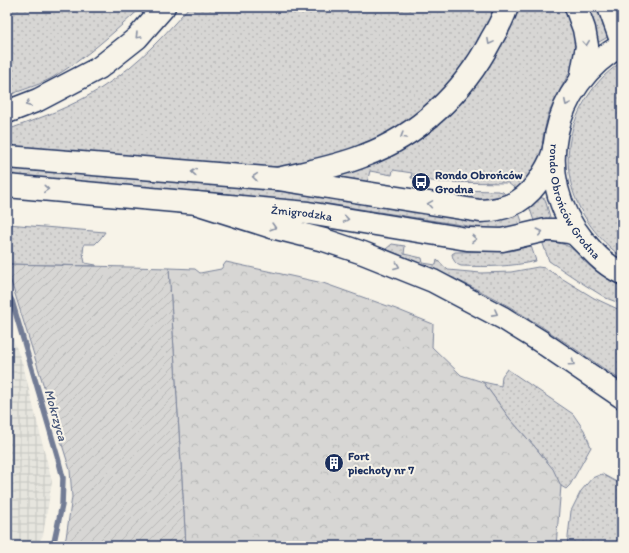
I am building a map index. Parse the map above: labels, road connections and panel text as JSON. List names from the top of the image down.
{
  "streets": {
    "main road": ["rondo Obrońców Grodna", "Żmigrodzka"]
  },
  "crossings": [
    ["rondo Obrońców Grodna", "Żmigrodzka"]
  ],
  "water": ["Mokrzyca"],
  "places": {
    "bus stop": ["Rondo Obrońców Grodna"],
    "building": ["Fort piechoty nr 7"]
  }
}
